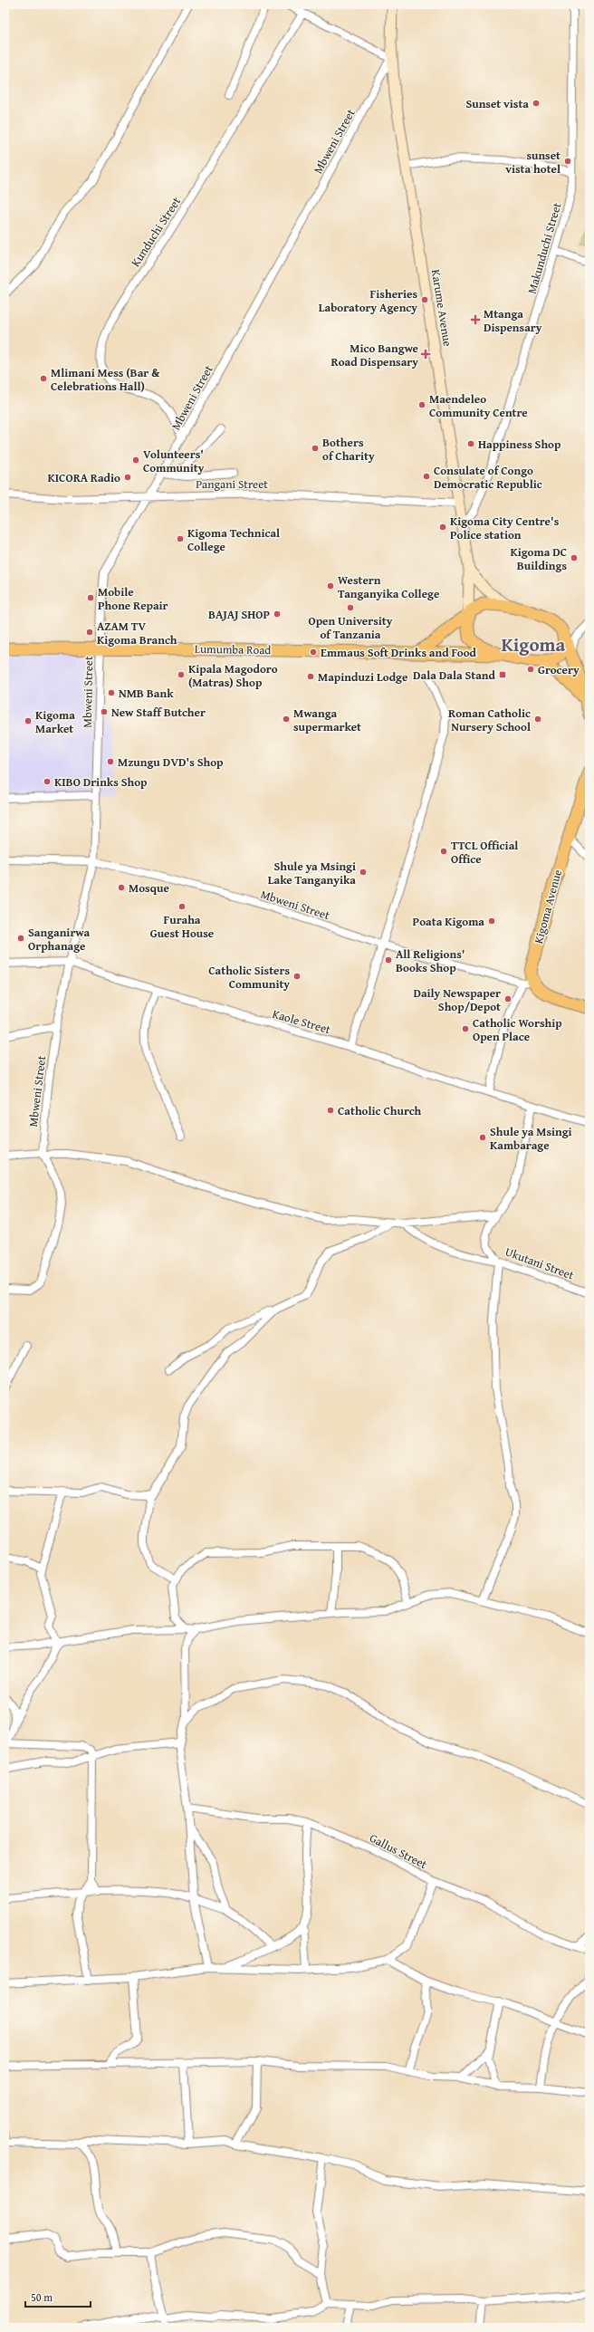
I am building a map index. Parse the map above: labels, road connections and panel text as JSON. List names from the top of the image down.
{
  "streets": {
    "main road": ["Lumumba Road", "Kigoma Avenue"],
    "street": [
      "Mbweni Street",
      "Kunduchi Street",
      "Makunduchi Street",
      "Karume Avenue",
      "Pangani Street",
      "Kaole Street",
      "Ukutani Street",
      "Gallus Street"
    ]
  },
  "crossings": [
    ["Mbweni Street", "Kunduchi Street"],
    ["Mbweni Street", "Karume Avenue"],
    ["Mbweni Street", "Pangani Street"],
    ["Mbweni Street", "Lumumba Road"],
    ["Mbweni Street", "Kigoma Avenue"],
    ["Mbweni Street", "Kaole Street"],
    ["Makunduchi Street", "Karume Avenue"],
    ["Karume Avenue", "Pangani Street"],
    ["Karume Avenue", "Lumumba Road"],
    ["Kaole Street", "Ukutani Street"]
  ],
  "districts": ["Kigoma"],
  "places": {
    "other": [
      "Sunset vista",
      "sunset vista hotel",
      "Fisheries Laboratory Agency",
      "Mlimani Mess (Bar & Celebrations Hall)",
      "Maendeleo Community Centre",
      "Happiness Shop",
      "Bothers of Charity",
      "Volunteers' Community",
      "Consulate of Congo Democratic Republic",
      "KICORA Radio",
      "Kigoma City Centre's Police station",
      "Kigoma Technical College",
      "Kigoma DC Buildings",
      "Western Tanganyika College",
      "Mobile Phone Repair",
      "Open University of Tanzania",
      "BAJAJ SHOP",
      "AZAM TV Kigoma Branch",
      "Emmaus Soft Drinks and Food",
      "Grocery",
      "Kipala Magodoro (Matras) Shop",
      "Mapinduzi Lodge",
      "NMB Bank",
      "New Staff Butcher",
      "Mwanga supermarket",
      "Roman Catholic Nursery School",
      "Kigoma Market",
      "Mzungu DVD's Shop",
      "KIBO Drinks Shop",
      "TTCL Official Office",
      "Shule ya Msingi Lake Tanganyika",
      "Mosque",
      "Furaha Guest House",
      "Poata Kigoma",
      "Sanganirwa Orphanage",
      "All Religions' Books Shop",
      "Catholic Sisters Community",
      "Daily Newspaper Shop/Depot",
      "Catholic Worship Open Place",
      "Catholic Church",
      "Shule ya Msingi Kambarage"
    ],
    "health": ["Mtanga Dispensary", "Mico Bangwe Road Dispensary"],
    "transit": ["Dala Dala Stand"]
  },
  "scale_bar": "50 m"
}
